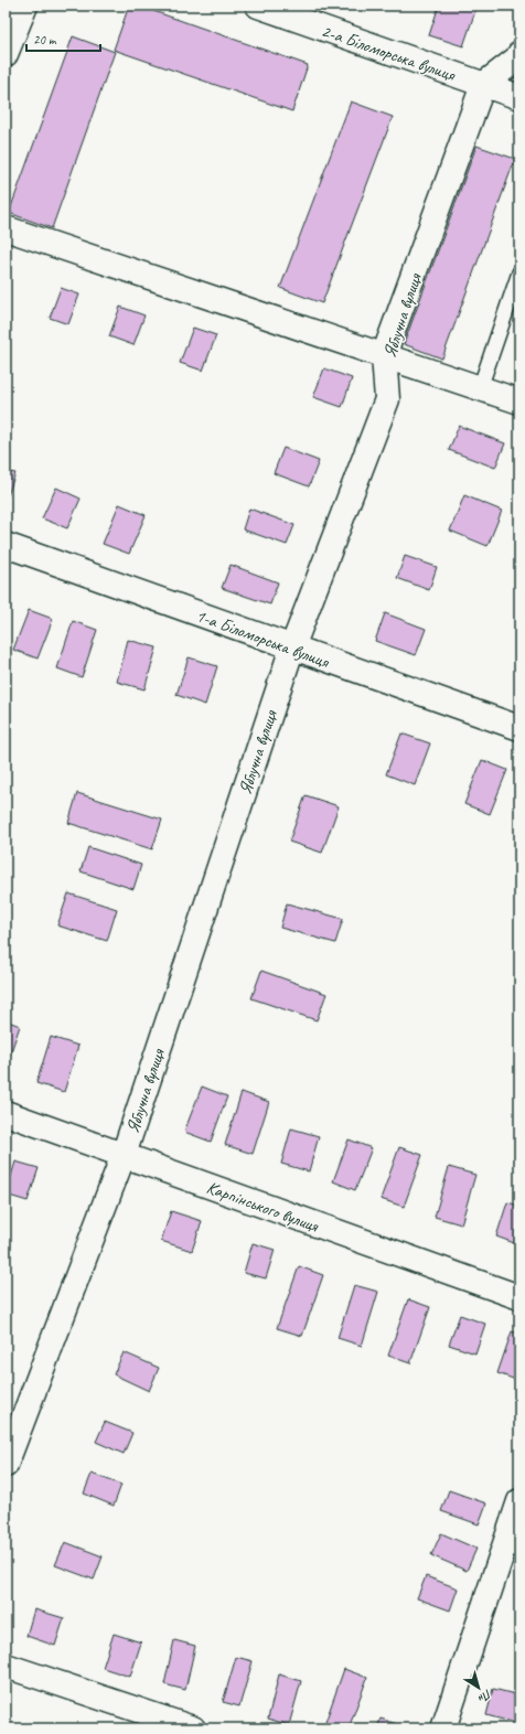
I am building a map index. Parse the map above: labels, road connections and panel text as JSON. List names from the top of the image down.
{
  "streets": {
    "street": [
      "2-а Біломорська вулиця",
      "Яблучна вулиця",
      "1-а Біломорська вулиця",
      "Карпінського вулиця"
    ]
  },
  "crossings": [
    ["2-а Біломорська вулиця", "Яблучна вулиця"],
    ["Яблучна вулиця", "1-а Біломорська вулиця"],
    ["Яблучна вулиця", "Карпінського вулиця"]
  ],
  "scale_bar": "20 m",
  "north": "bottom right"
}
